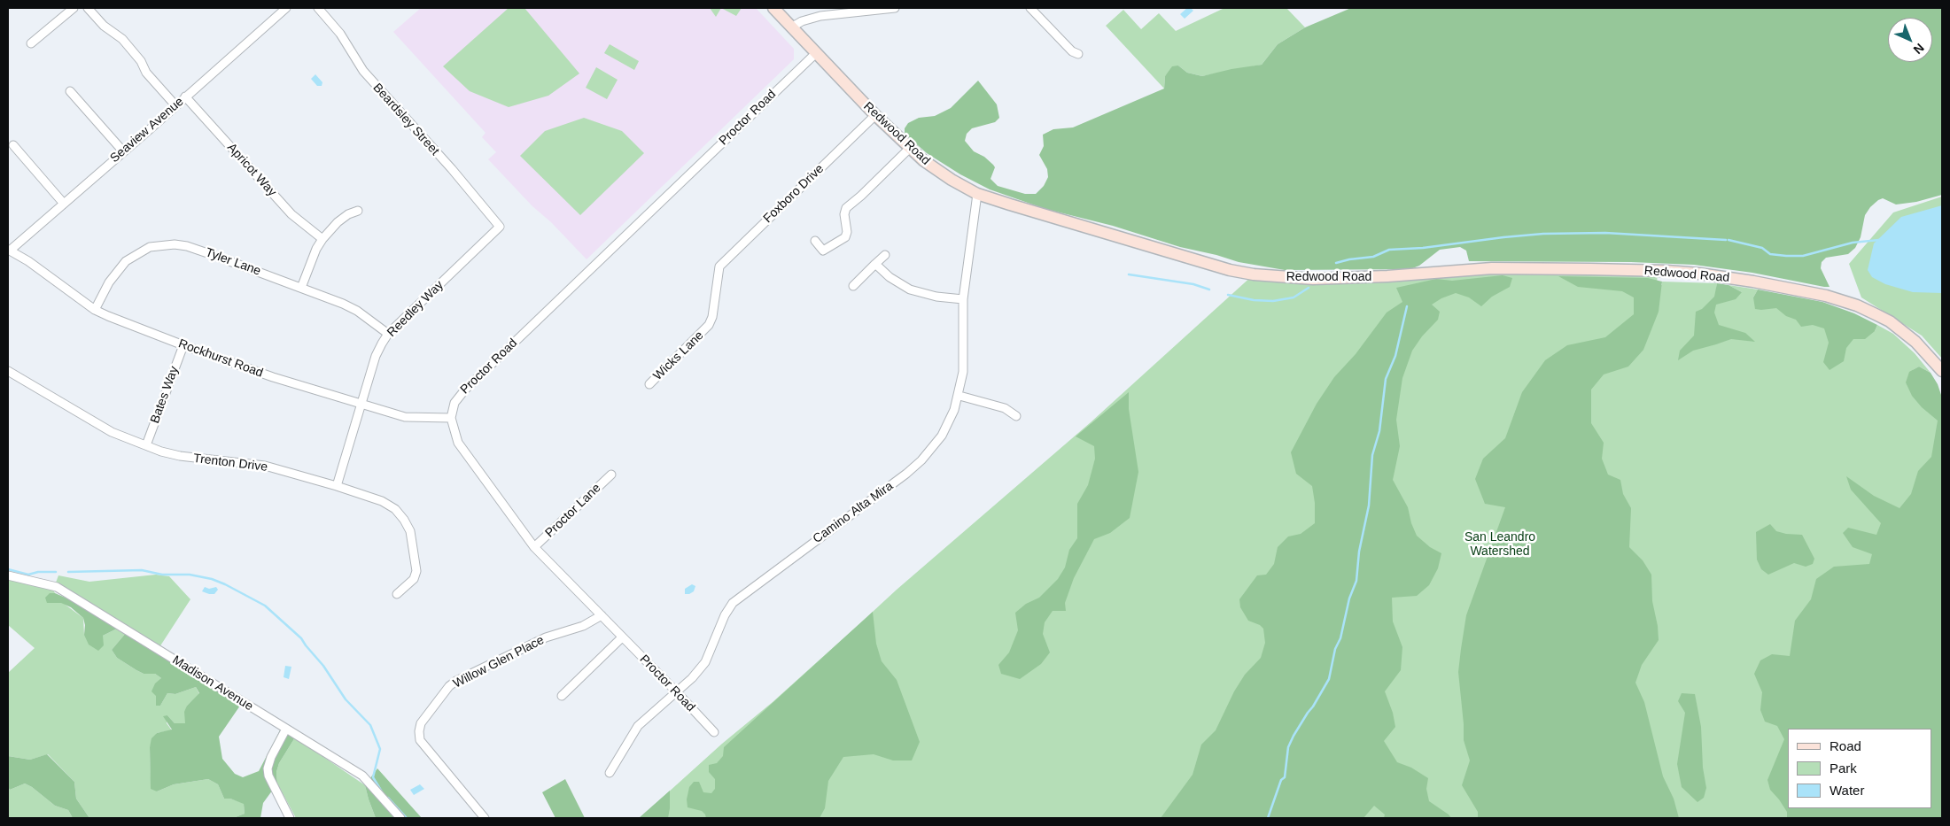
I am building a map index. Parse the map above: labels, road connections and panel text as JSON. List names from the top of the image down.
{
  "streets": {
    "main road": ["Redwood Road"],
    "street": [
      "Proctor Road",
      "Beardsley Street",
      "Seaview Avenue",
      "Apricot Way",
      "Foxboro Drive",
      "Tyler Lane",
      "Reedley Way",
      "Wicks Lane",
      "Rockhurst Road",
      "Bates Way",
      "Trenton Drive",
      "Proctor Lane",
      "Camino Alta Mira",
      "Willow Glen Place",
      "Madison Avenue"
    ]
  },
  "crossings": [
    ["Proctor Road", "Redwood Road"],
    ["Proctor Road", "Rockhurst Road"],
    ["Proctor Road", "Proctor Lane"],
    ["Proctor Road", "Camino Alta Mira"],
    ["Proctor Road", "Willow Glen Place"],
    ["Beardsley Street", "Reedley Way"],
    ["Seaview Avenue", "Apricot Way"],
    ["Seaview Avenue", "Rockhurst Road"],
    ["Redwood Road", "Foxboro Drive"],
    ["Redwood Road", "Camino Alta Mira"],
    ["Foxboro Drive", "Wicks Lane"],
    ["Tyler Lane", "Reedley Way"],
    ["Tyler Lane", "Rockhurst Road"],
    ["Reedley Way", "Rockhurst Road"],
    ["Reedley Way", "Trenton Drive"],
    ["Rockhurst Road", "Bates Way"],
    ["Bates Way", "Trenton Drive"]
  ],
  "parks": ["San Leandro Watershed"],
  "legend": ["Road", "Park", "Water"],
  "north": "bottom right"
}
